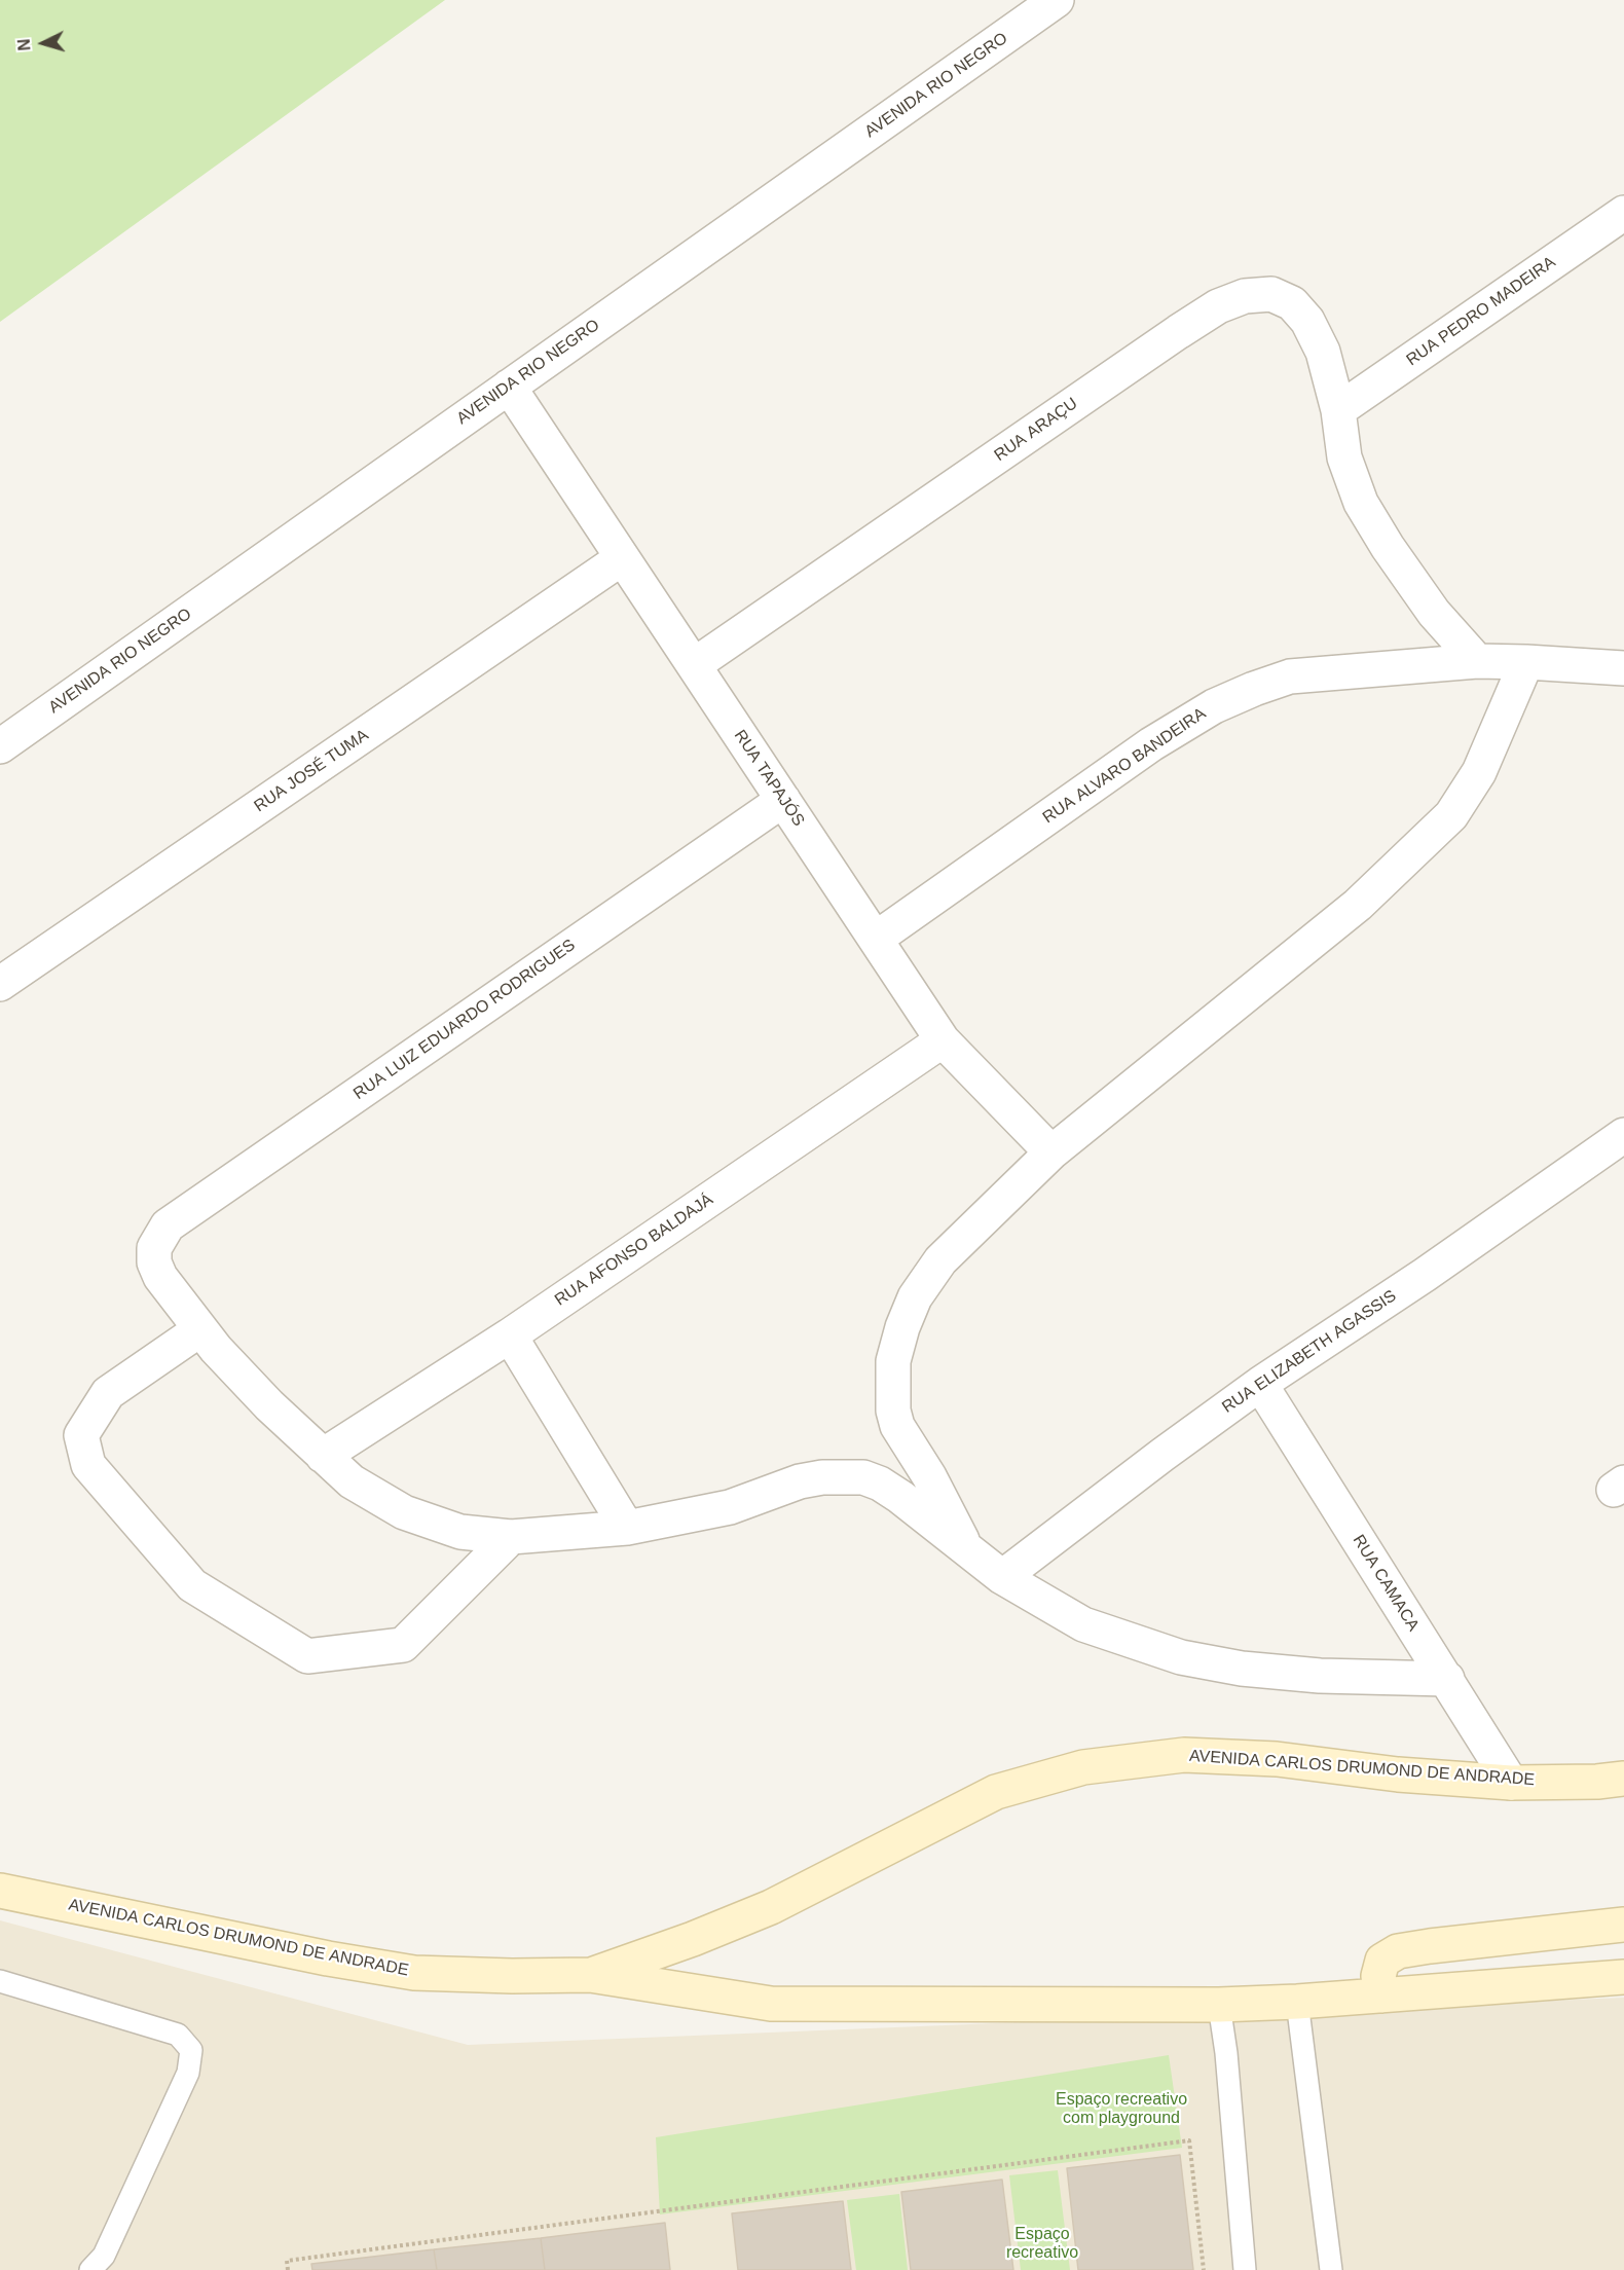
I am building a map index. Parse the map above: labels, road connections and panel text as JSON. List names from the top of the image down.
{
  "streets": {
    "street": [
      "AVENIDA RIO NEGRO",
      "RUA PEDRO MADEIRA",
      "RUA ARAÇU",
      "RUA ALVARO BANDEIRA",
      "RUA JOSÉ TUMA",
      "RUA TAPAJÓS",
      "RUA LUIZ EDUARDO RODRIGUES",
      "RUA AFONSO BALDAJÁ",
      "RUA ELIZABETH AGASSIS",
      "RUA CAMACA",
      "AVENIDA CARLOS DRUMOND DE ANDRADE"
    ]
  },
  "crossings": [
    ["AVENIDA RIO NEGRO", "RUA TAPAJÓS"],
    ["RUA PEDRO MADEIRA", "RUA ARAÇU"],
    ["RUA ARAÇU", "RUA ALVARO BANDEIRA"],
    ["RUA ARAÇU", "RUA TAPAJÓS"],
    ["RUA ALVARO BANDEIRA", "RUA TAPAJÓS"],
    ["RUA JOSÉ TUMA", "RUA TAPAJÓS"],
    ["RUA TAPAJÓS", "RUA LUIZ EDUARDO RODRIGUES"],
    ["RUA TAPAJÓS", "RUA AFONSO BALDAJÁ"],
    ["RUA ELIZABETH AGASSIS", "RUA CAMACA"],
    ["RUA CAMACA", "AVENIDA CARLOS DRUMOND DE ANDRADE"]
  ],
  "parks": ["Espaço recreativo com playground", "Espaço recreativo"],
  "north": "left"
}
